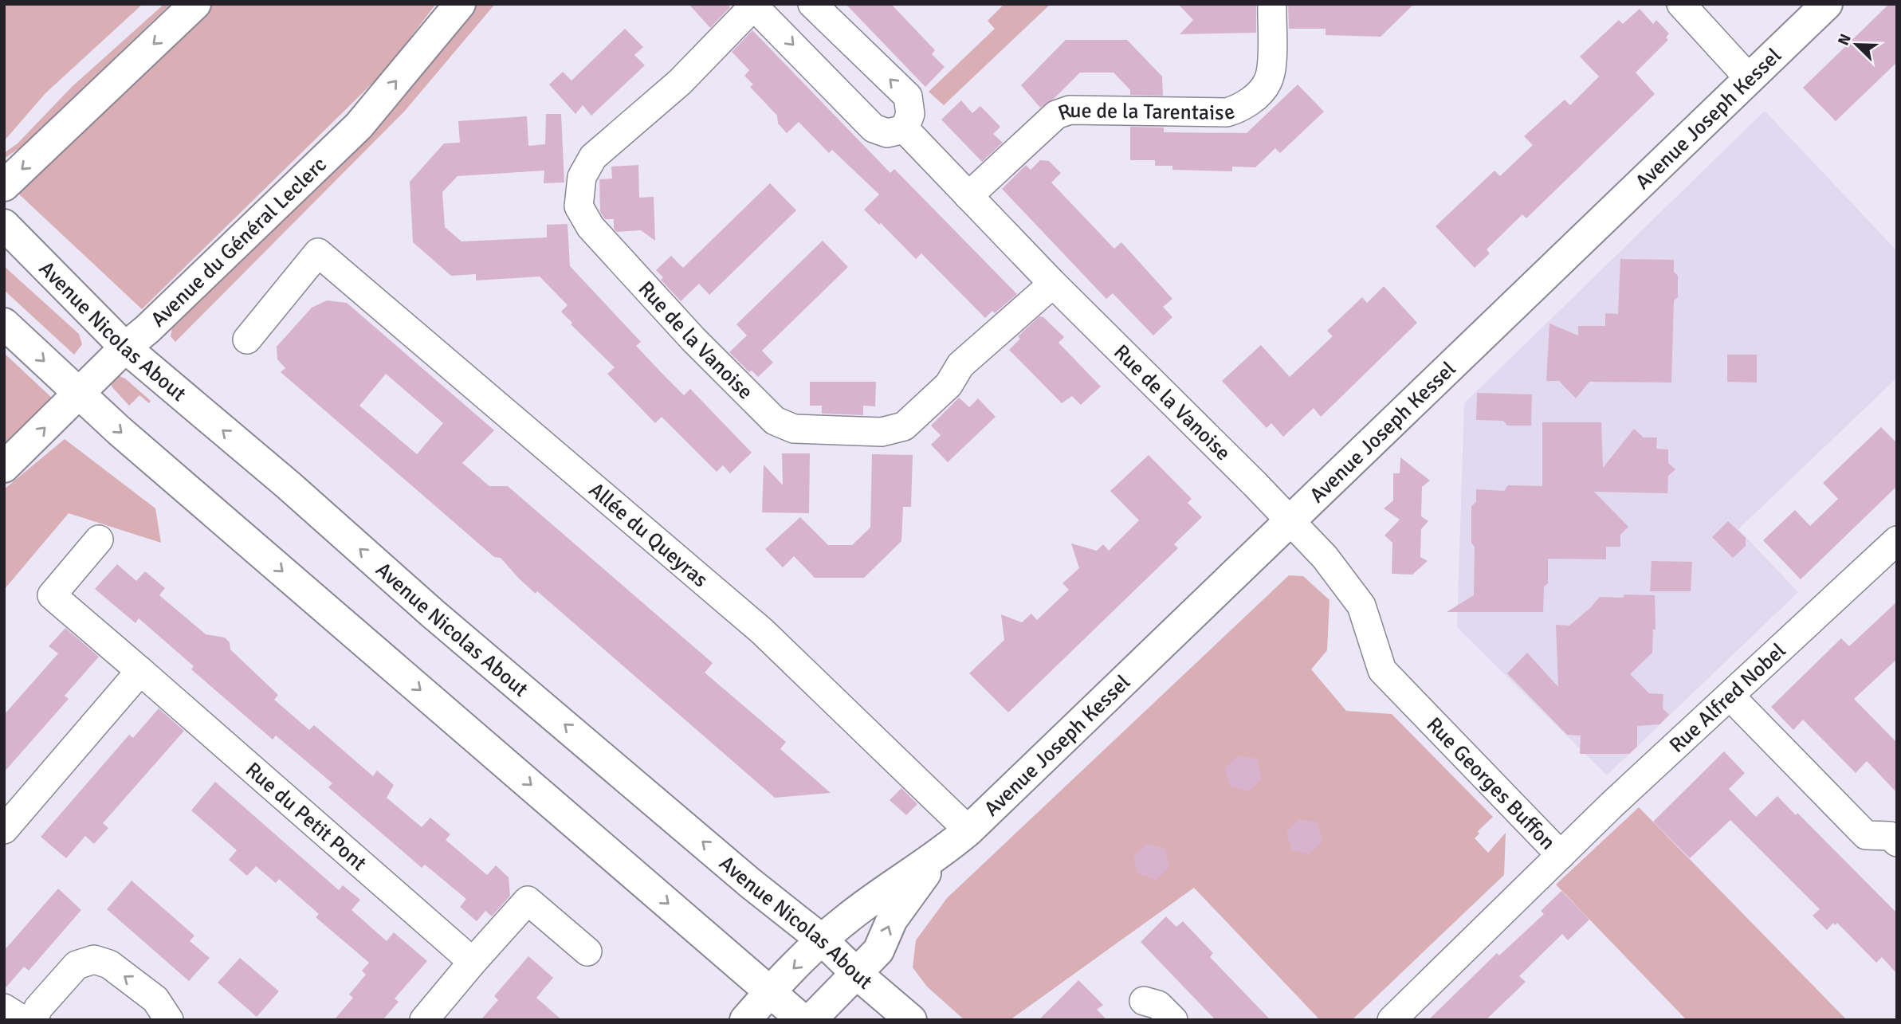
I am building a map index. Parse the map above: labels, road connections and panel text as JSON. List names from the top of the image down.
{
  "streets": {
    "main road": ["Avenue Joseph Kessel", "Avenue du Général Leclerc", "Avenue Nicolas About"],
    "street": [
      "Rue de la Tarentaise",
      "Rue de la Vanoise",
      "Allée du Queyras",
      "Rue Alfred Nobel",
      "Rue Georges Buffon",
      "Rue du Petit Pont"
    ]
  },
  "crossings": [
    ["Rue de la Tarentaise", "Rue de la Vanoise"],
    ["Avenue Joseph Kessel", "Avenue Nicolas About"],
    ["Avenue Joseph Kessel", "Rue de la Vanoise"],
    ["Avenue Joseph Kessel", "Allée du Queyras"],
    ["Avenue Joseph Kessel", "Rue Georges Buffon"],
    ["Avenue du Général Leclerc", "Avenue Nicolas About"],
    ["Rue de la Vanoise", "Rue Georges Buffon"],
    ["Rue Alfred Nobel", "Rue Georges Buffon"]
  ],
  "north": "top left"
}
